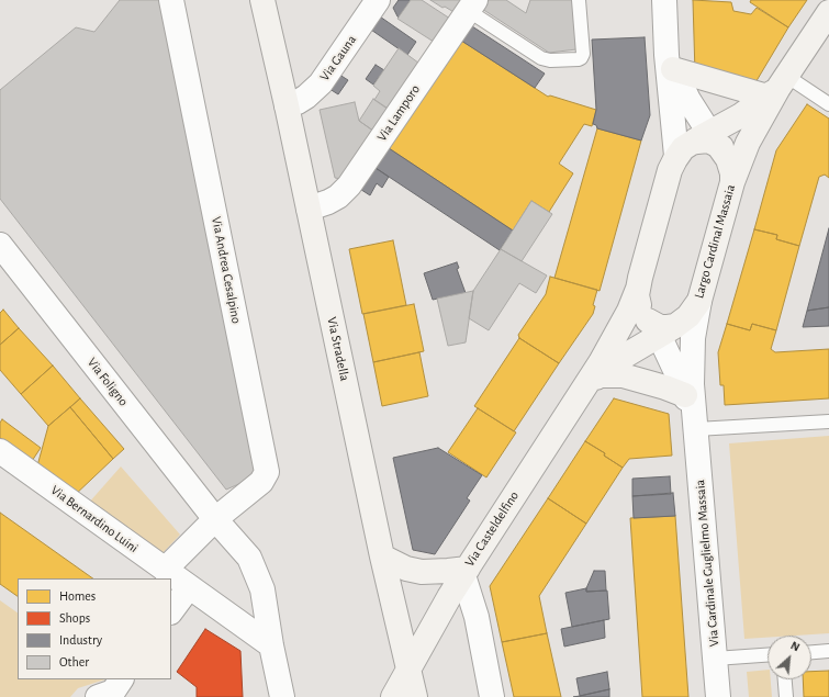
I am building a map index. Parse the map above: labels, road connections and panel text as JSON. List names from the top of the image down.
{
  "streets": {
    "street": [
      "Via Gauna",
      "Via Lamporo",
      "Largo Cardinal Massaia",
      "Via Andrea Cesalpino",
      "Via Stradella",
      "Via Foligno",
      "Via Bernardino Luini",
      "Via Casteldelfino",
      "Via Cardinale Guglielmo Massaia"
    ]
  },
  "crossings": [
    ["Via Gauna", "Via Stradella"],
    ["Via Lamporo", "Via Stradella"],
    ["Largo Cardinal Massaia", "Via Casteldelfino"],
    ["Largo Cardinal Massaia", "Via Cardinale Guglielmo Massaia"],
    ["Via Andrea Cesalpino", "Via Foligno"],
    ["Via Andrea Cesalpino", "Via Bernardino Luini"],
    ["Via Stradella", "Via Casteldelfino"],
    ["Via Foligno", "Via Bernardino Luini"],
    ["Via Casteldelfino", "Via Cardinale Guglielmo Massaia"]
  ],
  "legend": [
    "Homes",
    "Shops",
    "Industry",
    "Other"
  ],
  "north": "top right"
}
